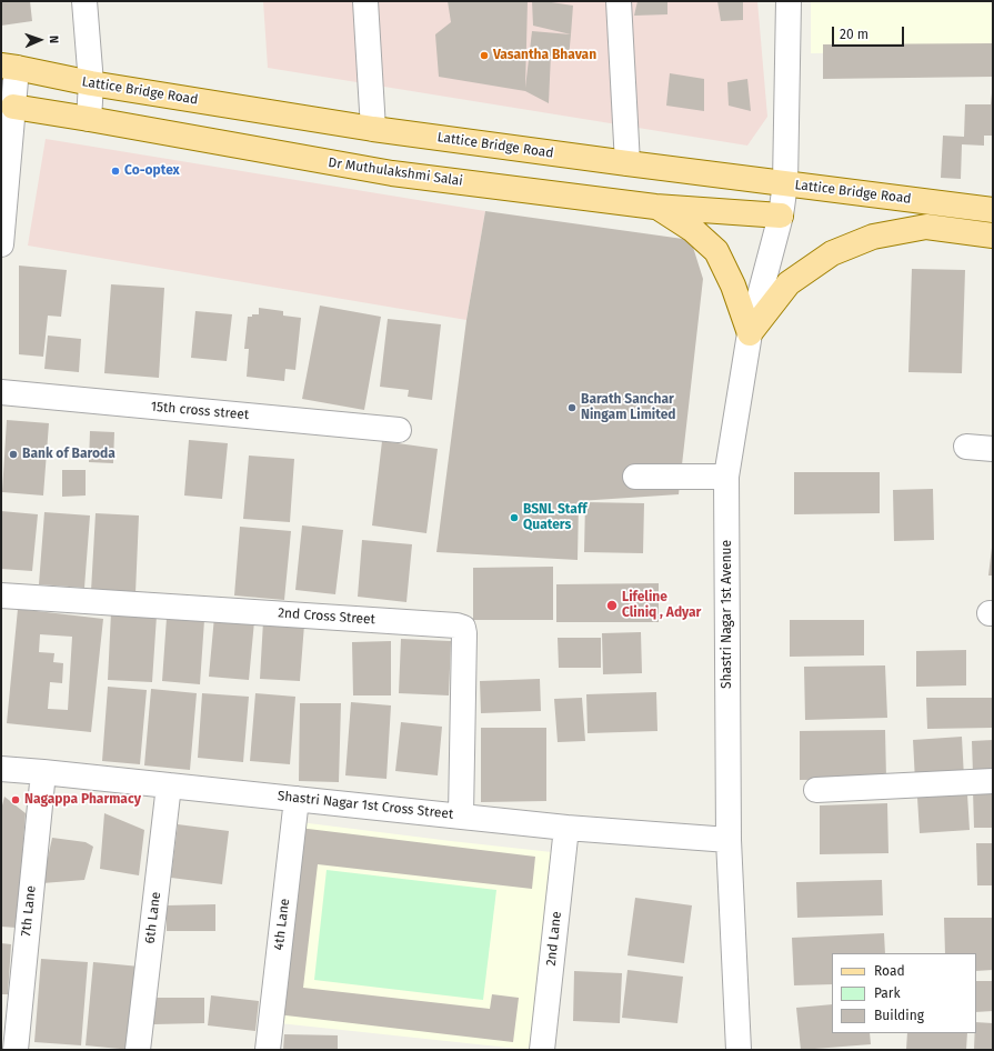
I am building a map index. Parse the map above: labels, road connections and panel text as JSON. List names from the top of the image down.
{
  "streets": {
    "main road": ["Lattice Bridge Road", "Dr Muthulakshmi Salai"],
    "street": [
      "15th cross street",
      "Shastri Nagar 1st Avenue",
      "2nd Cross Street",
      "Shastri Nagar 1st Cross Street",
      "7th Lane",
      "6th Lane",
      "4th Lane",
      "2nd Lane"
    ]
  },
  "crossings": [
    ["Lattice Bridge Road", "Shastri Nagar 1st Avenue"],
    ["Dr Muthulakshmi Salai", "Shastri Nagar 1st Avenue"],
    ["Shastri Nagar 1st Avenue", "Shastri Nagar 1st Cross Street"],
    ["2nd Cross Street", "Shastri Nagar 1st Cross Street"],
    ["Shastri Nagar 1st Cross Street", "7th Lane"],
    ["Shastri Nagar 1st Cross Street", "6th Lane"],
    ["Shastri Nagar 1st Cross Street", "4th Lane"],
    ["Shastri Nagar 1st Cross Street", "2nd Lane"]
  ],
  "places": [
    "Vasantha Bhavan",
    "Co-optex",
    "Barath Sanchar Ningam Limited",
    "Bank of Baroda",
    "BSNL Staff Quaters",
    "Lifeline Cliniq , Adyar",
    "Nagappa Pharmacy"
  ],
  "legend": ["Road", "Park", "Building"],
  "scale_bar": "20 m",
  "north": "right"
}
